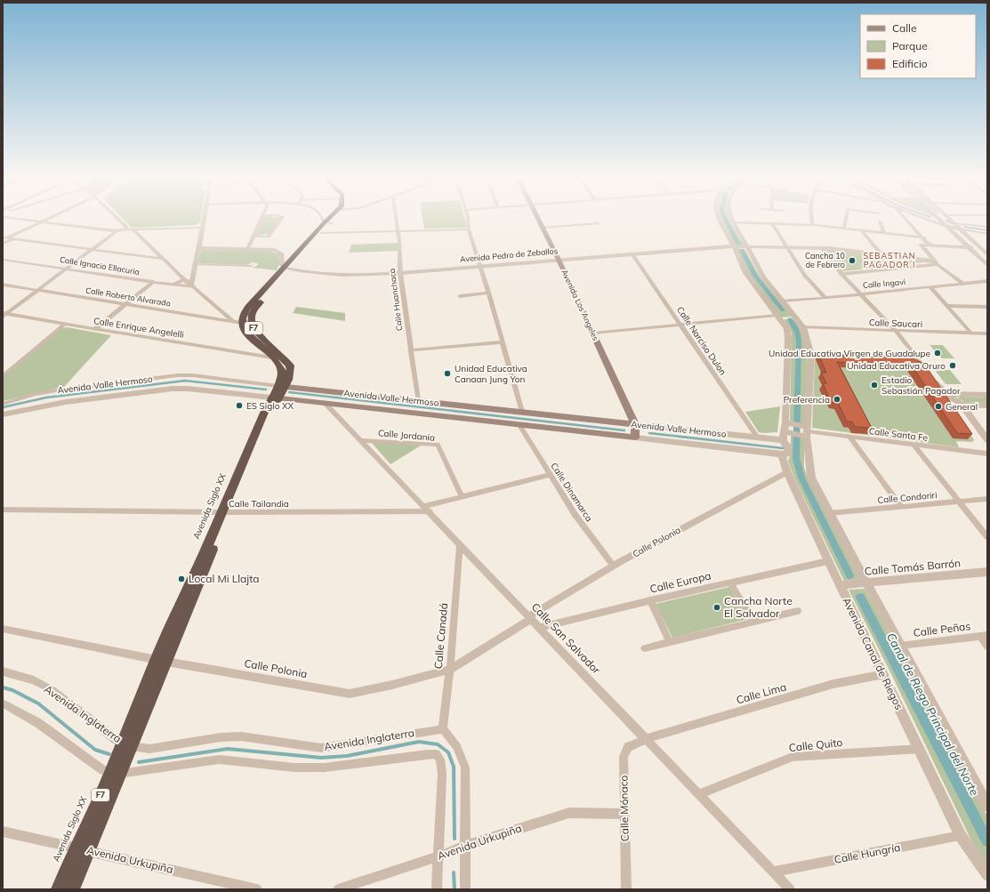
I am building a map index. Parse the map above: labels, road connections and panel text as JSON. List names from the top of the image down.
{
  "streets": {
    "highway": ["F7", "Avenida Siglo XX"],
    "main road": ["Avenida Los Angeles", "Avenida Valle Hermoso"],
    "street": [
      "Avenida Pedro de Zeballos",
      "Calle Ignacio Ellacuria",
      "Calle Ingavi",
      "Calle Roberto Alvarado",
      "Calle Huanchaca",
      "Calle Saucari",
      "Calle Enrique Angelelli",
      "Calle Narciso Dulon",
      "Calle Santa Fe",
      "Calle Jordania",
      "Calle Dinamarca",
      "Calle Condoriri",
      "Calle Tailandia",
      "Calle Polonia",
      "Calle Tomás Barrón",
      "Calle Europa",
      "Calle Peñas",
      "Calle Canadá",
      "Calle San Salvador",
      "Avenida Canal de Riegos",
      "Calle Lima",
      "Avenida Inglaterra",
      "Calle Quito",
      "Calle Mónaco",
      "Avenida Urkupiña",
      "Calle Hungría"
    ]
  },
  "crossings": [
    ["Avenida Pedro de Zeballos", "Calle Huanchaca"],
    ["Avenida Pedro de Zeballos", "Avenida Los Angeles"],
    ["Avenida Pedro de Zeballos", "F7"],
    ["Avenida Pedro de Zeballos", "Calle Narciso Dulon"],
    ["Calle Roberto Alvarado", "F7"],
    ["Calle Roberto Alvarado", "Avenida Siglo XX"],
    ["Calle Huanchaca", "Avenida Valle Hermoso"],
    ["Avenida Los Angeles", "Avenida Valle Hermoso"],
    ["Calle Enrique Angelelli", "Avenida Siglo XX"],
    ["F7", "Avenida Siglo XX"],
    ["Calle Narciso Dulon", "Avenida Valle Hermoso"],
    ["Avenida Valle Hermoso", "Calle Dinamarca"],
    ["Avenida Valle Hermoso", "Avenida Siglo XX"],
    ["Avenida Valle Hermoso", "Calle San Salvador"],
    ["Avenida Valle Hermoso", "Avenida Canal de Riegos"],
    ["Calle Jordania", "Calle San Salvador"],
    ["Calle Dinamarca", "Calle Polonia"],
    ["Calle Tailandia", "Avenida Siglo XX"],
    ["Calle Tailandia", "Calle San Salvador"],
    ["Avenida Siglo XX", "Calle Polonia"],
    ["Avenida Siglo XX", "Avenida Inglaterra"],
    ["Avenida Siglo XX", "Avenida Urkupiña"],
    ["Calle Polonia", "Calle Canadá"],
    ["Calle Polonia", "Calle San Salvador"],
    ["Calle Polonia", "Avenida Canal de Riegos"],
    ["Calle Tomás Barrón", "Avenida Canal de Riegos"],
    ["Calle Europa", "Calle San Salvador"],
    ["Calle Europa", "Avenida Canal de Riegos"],
    ["Calle Canadá", "Calle San Salvador"],
    ["Calle Canadá", "Avenida Inglaterra"],
    ["Calle San Salvador", "Calle Lima"],
    ["Calle San Salvador", "Calle Quito"],
    ["Calle San Salvador", "Calle Mónaco"],
    ["Calle San Salvador", "Calle Hungría"],
    ["Avenida Canal de Riegos", "Calle Lima"],
    ["Avenida Canal de Riegos", "Calle Quito"],
    ["Avenida Canal de Riegos", "Calle Hungría"],
    ["Calle Lima", "Calle Mónaco"],
    ["Calle Mónaco", "Avenida Urkupiña"]
  ],
  "districts": ["SEBASTIAN PAGADOR I"],
  "water": ["Canal de Riego Principal del Norte"],
  "places": [
    "Cancha 10 de Febrero",
    "Unidad Educativa Virgen de Guadalupe",
    "Unidad Educativa Oruro",
    "Unidad Educativa Canaan Jung Yon",
    "Estadio Sebastián Pagador",
    "Preferencia",
    "ES Siglo XX",
    "General",
    "Local Mi Llajta",
    "Cancha Norte El Salvador"
  ],
  "legend": ["Calle", "Parque", "Edificio"]
}
